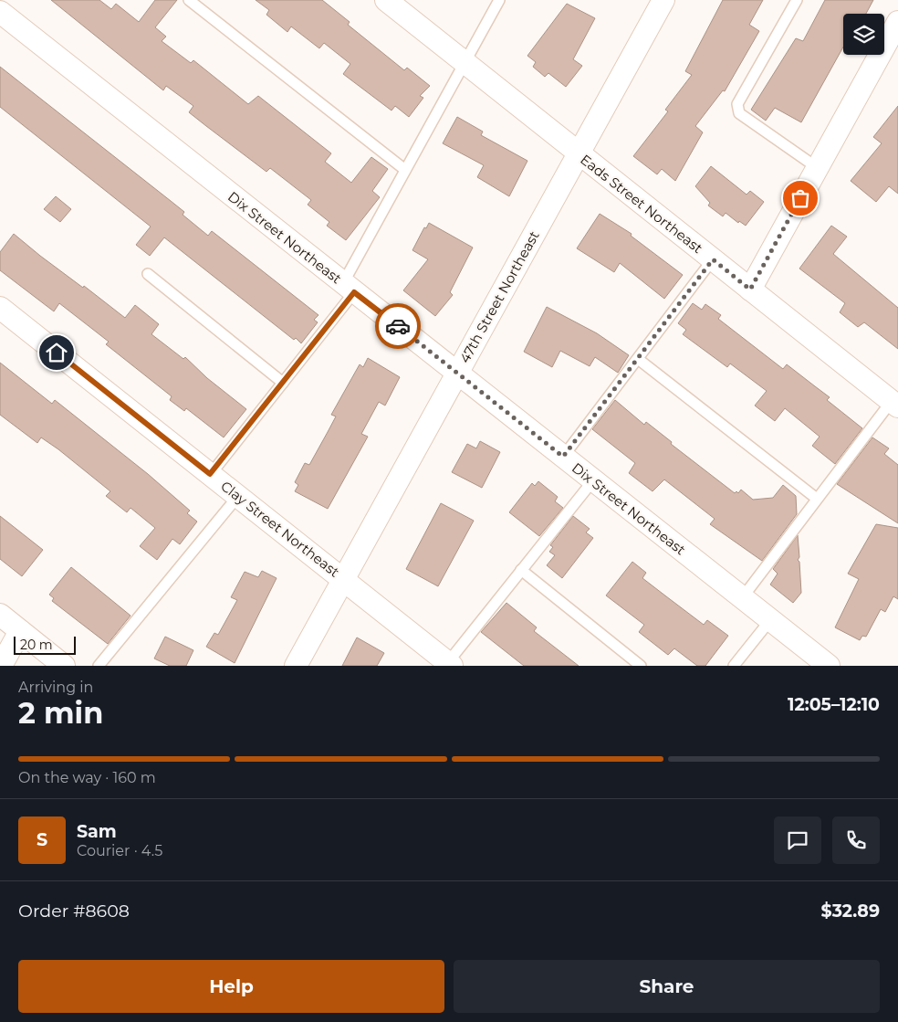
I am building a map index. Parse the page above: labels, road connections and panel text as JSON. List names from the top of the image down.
{
  "streets": {
    "street": [
      "Eads Street Northeast",
      "Dix Street Northeast",
      "47th Street Northeast",
      "Clay Street Northeast"
    ]
  },
  "crossings": [
    ["Eads Street Northeast", "47th Street Northeast"],
    ["Dix Street Northeast", "47th Street Northeast"],
    ["47th Street Northeast", "Clay Street Northeast"]
  ],
  "scale_bar": "20 m",
  "page": {
    "scale": "20 m",
    "heading": ["2 min", "Arriving in", "12:05–12:10"],
    "panel": [
      "Sam",
      "Courier · 4.5",
      "Order #8608",
      "$32.89"
    ],
    "bar": "On the way · 160 m",
    "round": "S",
    "buttons": ["Help", "Share"]
  }
}
